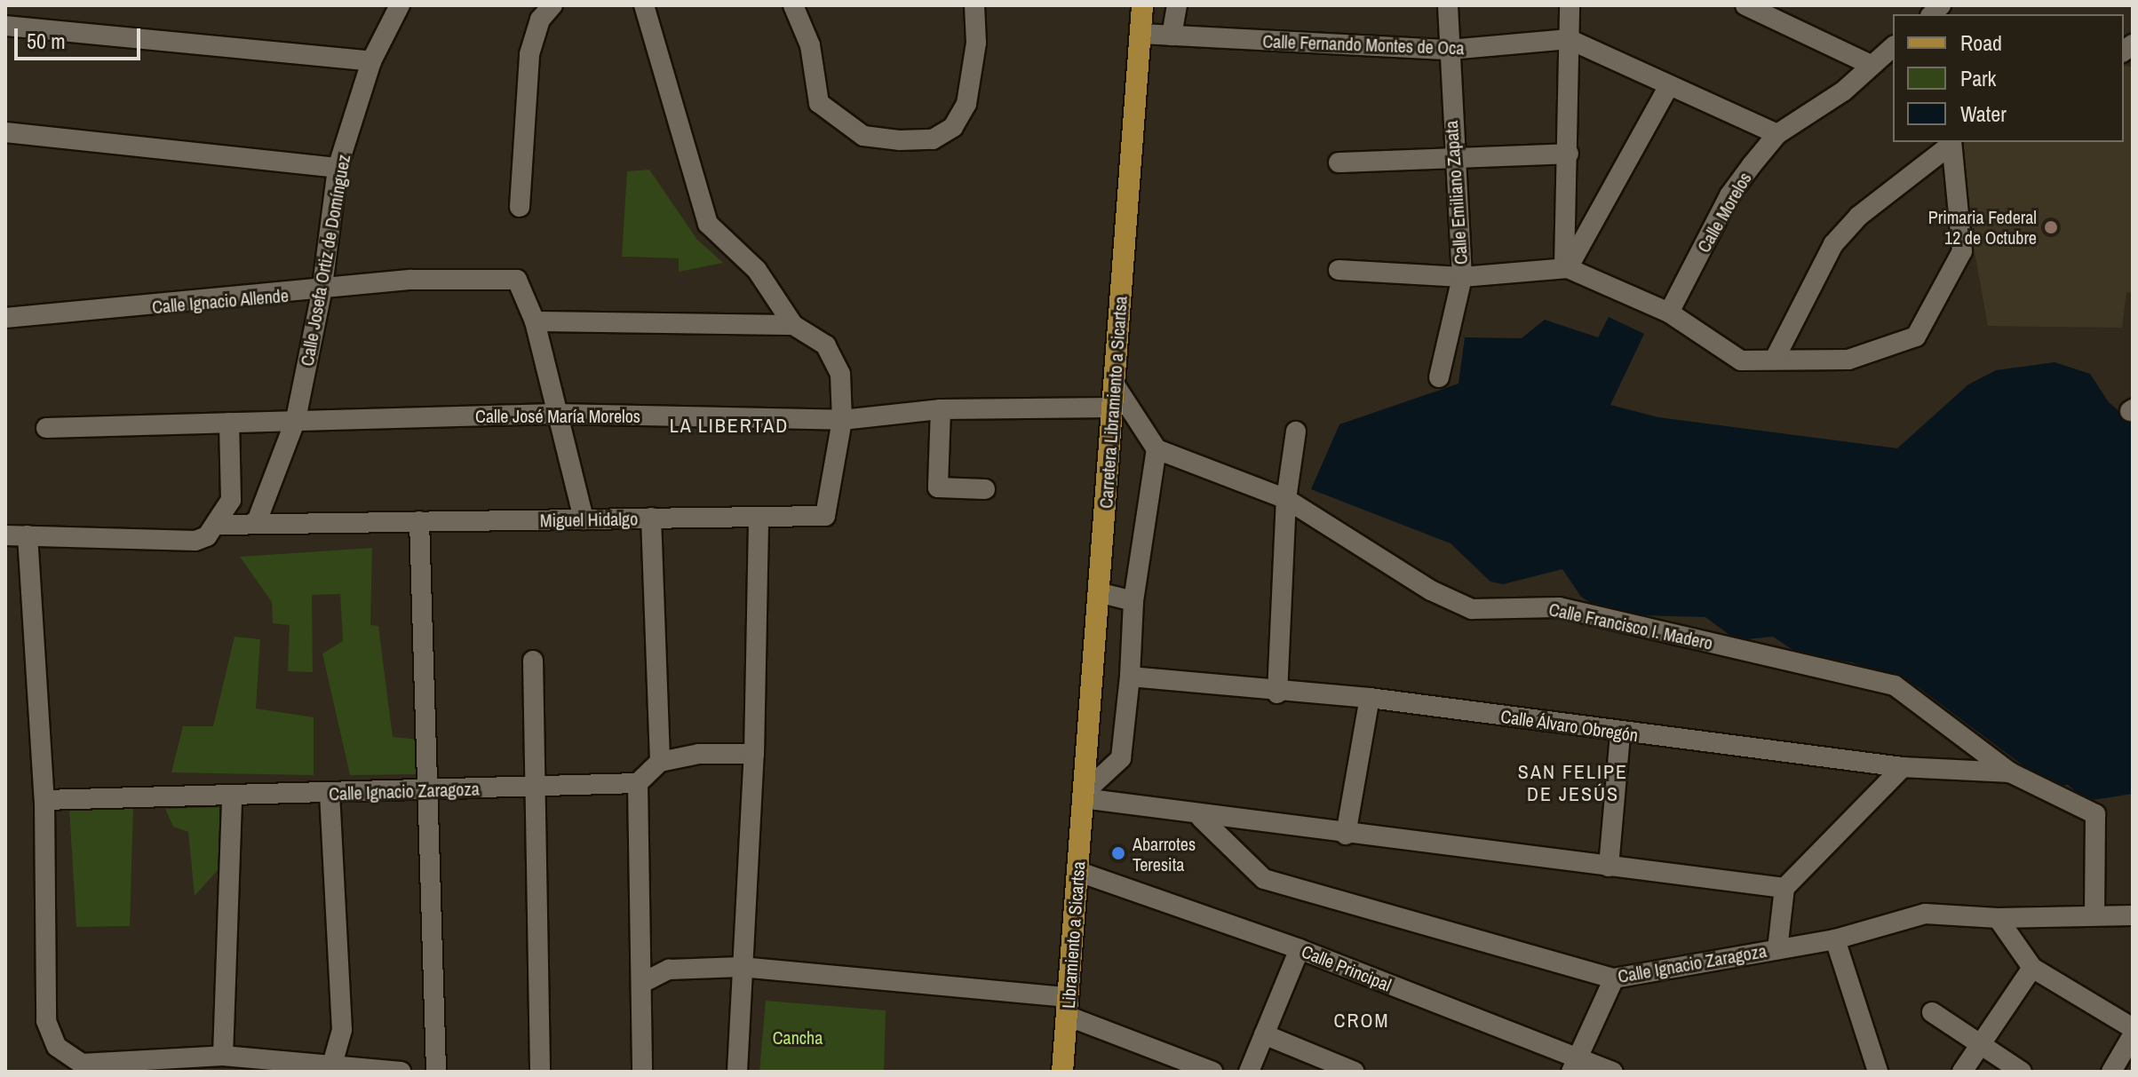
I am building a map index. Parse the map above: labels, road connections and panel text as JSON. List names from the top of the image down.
{
  "streets": {
    "main road": ["Carretera Libramiento a Sicartsa", "Libramiento a Sicartsa"],
    "street": [
      "Calle Fernando Montes de Oca",
      "Calle Emiliano Zapata",
      "Calle Morelos",
      "Calle Josefa Ortiz de Domínguez",
      "Calle Ignacio Allende",
      "Calle José María Morelos",
      "Miguel Hidalgo",
      "Calle Francisco I. Madero",
      "Calle Álvaro Obregón",
      "Calle Ignacio Zaragoza",
      "Calle Principal"
    ]
  },
  "crossings": [
    ["Calle Fernando Montes de Oca", "Calle Emiliano Zapata"],
    ["Calle Fernando Montes de Oca", "Calle Morelos"],
    ["Calle Fernando Montes de Oca", "Carretera Libramiento a Sicartsa"],
    ["Calle Josefa Ortiz de Domínguez", "Calle Ignacio Allende"],
    ["Calle Josefa Ortiz de Domínguez", "Calle José María Morelos"],
    ["Calle Josefa Ortiz de Domínguez", "Miguel Hidalgo"],
    ["Carretera Libramiento a Sicartsa", "Calle José María Morelos"],
    ["Carretera Libramiento a Sicartsa", "Libramiento a Sicartsa"],
    ["Calle José María Morelos", "Miguel Hidalgo"],
    ["Calle Francisco I. Madero", "Calle Álvaro Obregón"],
    ["Calle Francisco I. Madero", "Calle Ignacio Zaragoza"],
    ["Libramiento a Sicartsa", "Calle Principal"]
  ],
  "districts": ["LA LIBERTAD", "SAN FELIPE DE JESÚS", "CROM"],
  "parks": ["Cancha"],
  "places": ["Primaria Federal 12 de Octubre", "Abarrotes Teresita"],
  "legend": ["Road", "Park", "Water"],
  "scale_bar": "50 m"
}
